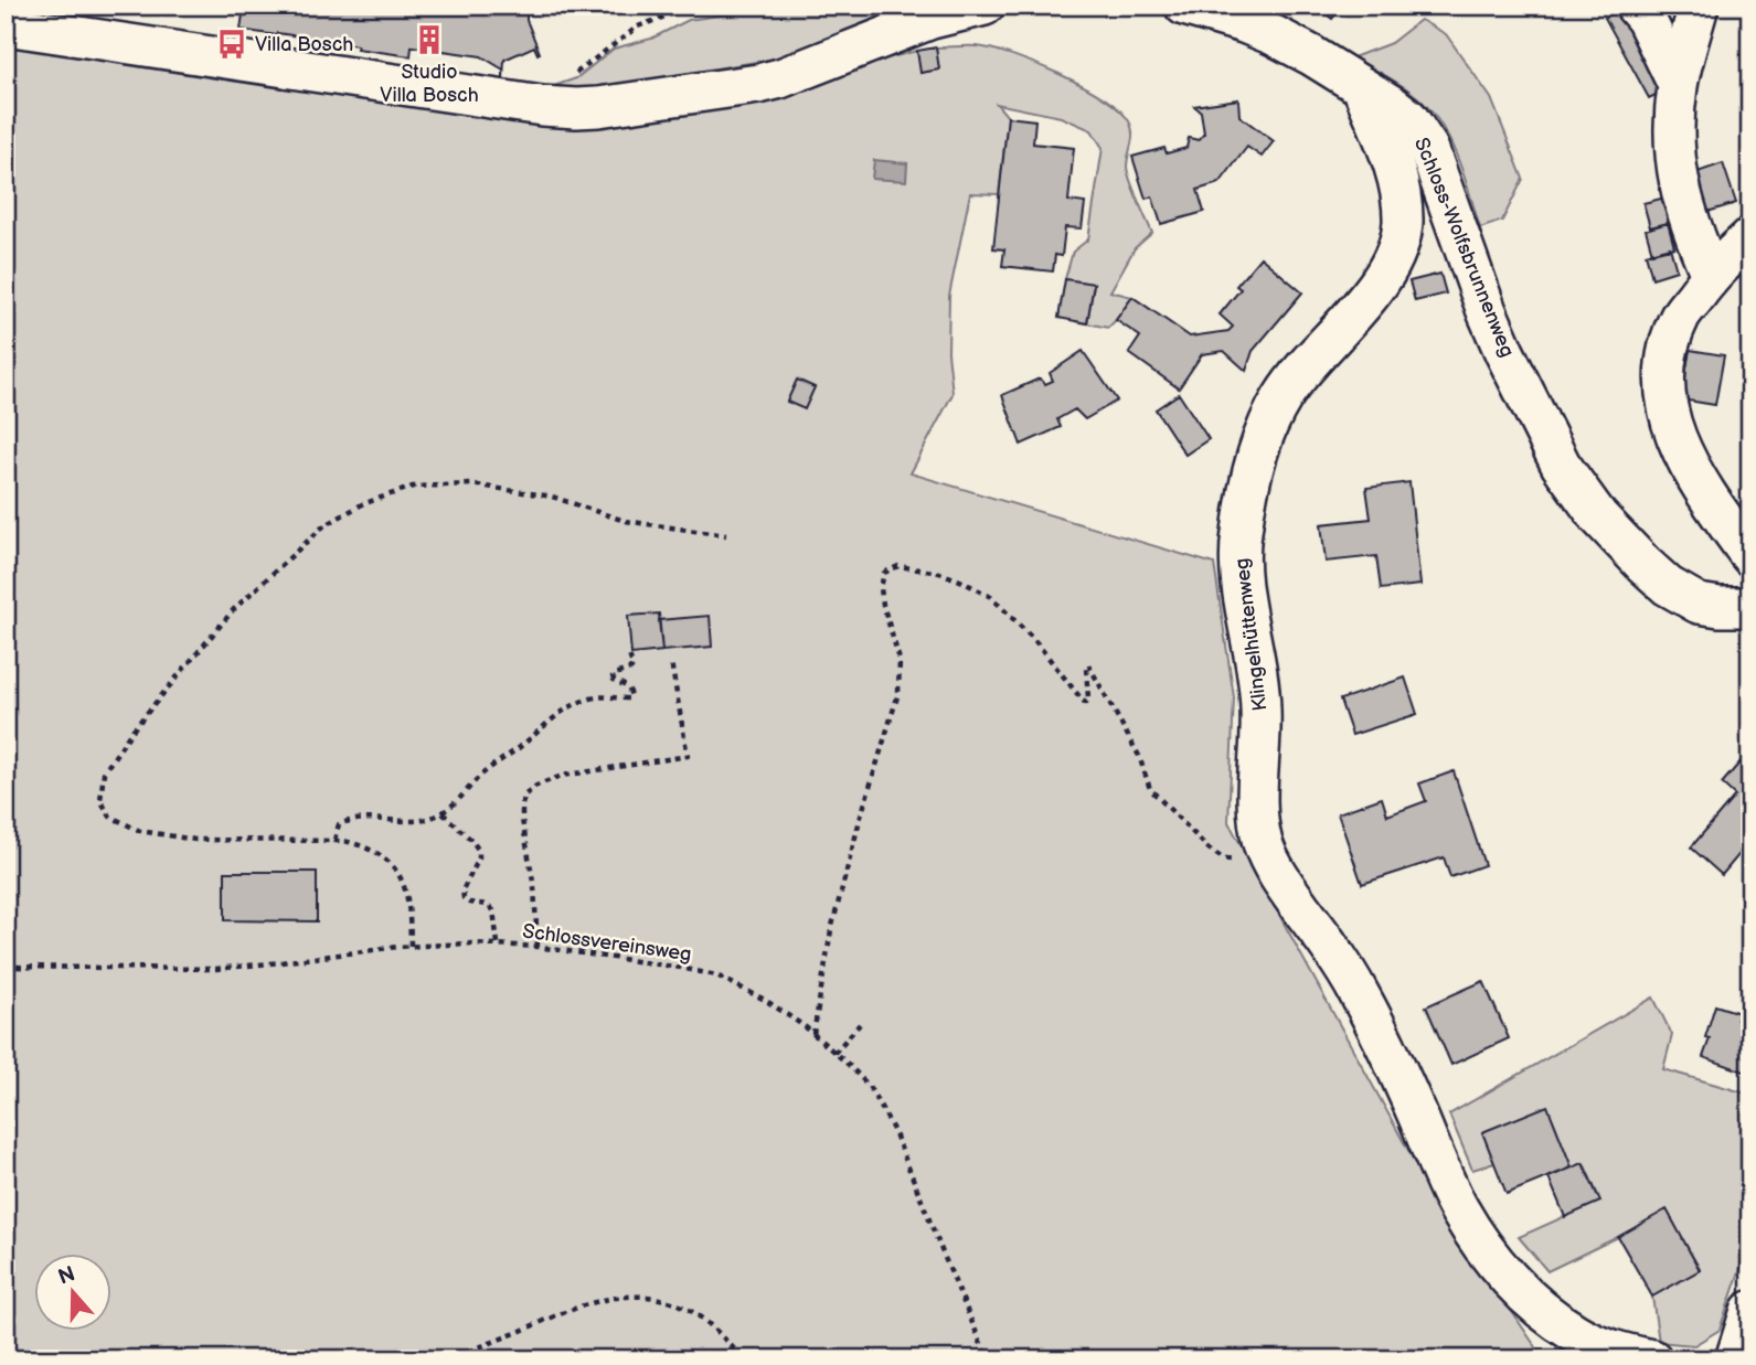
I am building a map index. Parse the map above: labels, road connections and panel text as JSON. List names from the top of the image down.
{
  "streets": {
    "street": ["Schloss-Wolfsbrunnenweg", "Klingelhüttenweg"],
    "path": ["Schlossvereinsweg"]
  },
  "crossings": [
    ["Schloss-Wolfsbrunnenweg", "Klingelhüttenweg"]
  ],
  "places": {
    "building": ["Studio Villa Bosch"],
    "bus stop": ["Villa Bosch"]
  },
  "north": "top"
}
